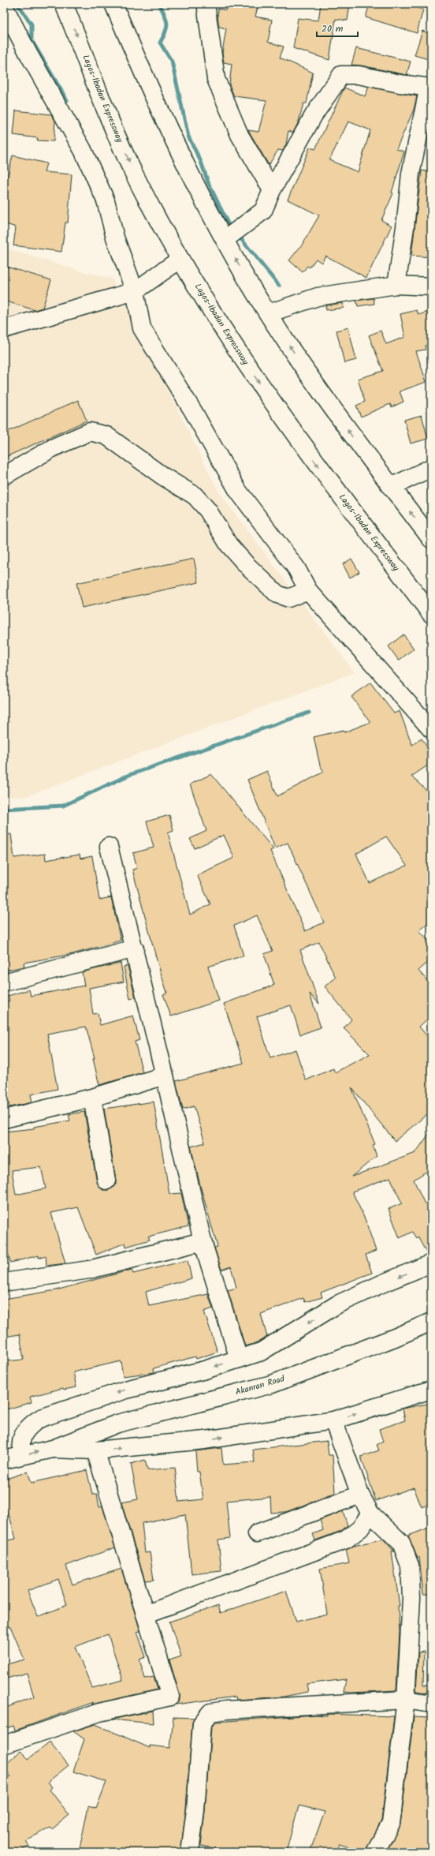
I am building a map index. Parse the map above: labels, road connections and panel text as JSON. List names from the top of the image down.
{
  "streets": {
    "main road": ["Lagos-Ibadan Expressway", "Akanran Road"]
  },
  "scale_bar": "20 m"
}
